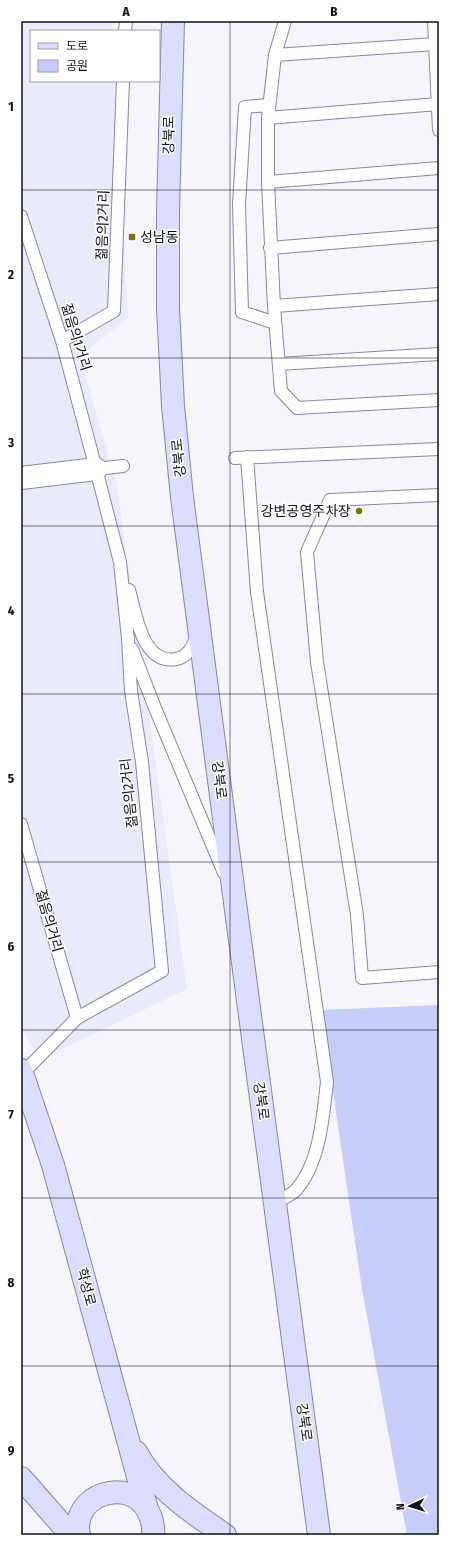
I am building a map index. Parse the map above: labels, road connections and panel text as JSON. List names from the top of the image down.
{
  "streets": {
    "main road": ["강북로", "학성로"],
    "lane": ["젊음의2거리", "젊음의1거리", "젊음의거리"]
  },
  "crossings": [
    ["젊음의2거리", "젊음의1거리"],
    ["젊음의2거리", "젊음의거리"],
    ["젊음의2거리", "학성로"]
  ],
  "places": {
    "transit": ["성남동"],
    "other": ["강변공영주차장"]
  },
  "legend": ["도로", "공원"],
  "north": "left",
  "grid": {
    "columns": ["A", "B"],
    "rows": [
      "1",
      "2",
      "3",
      "4",
      "5",
      "6",
      "7",
      "8",
      "9"
    ]
  }
}
